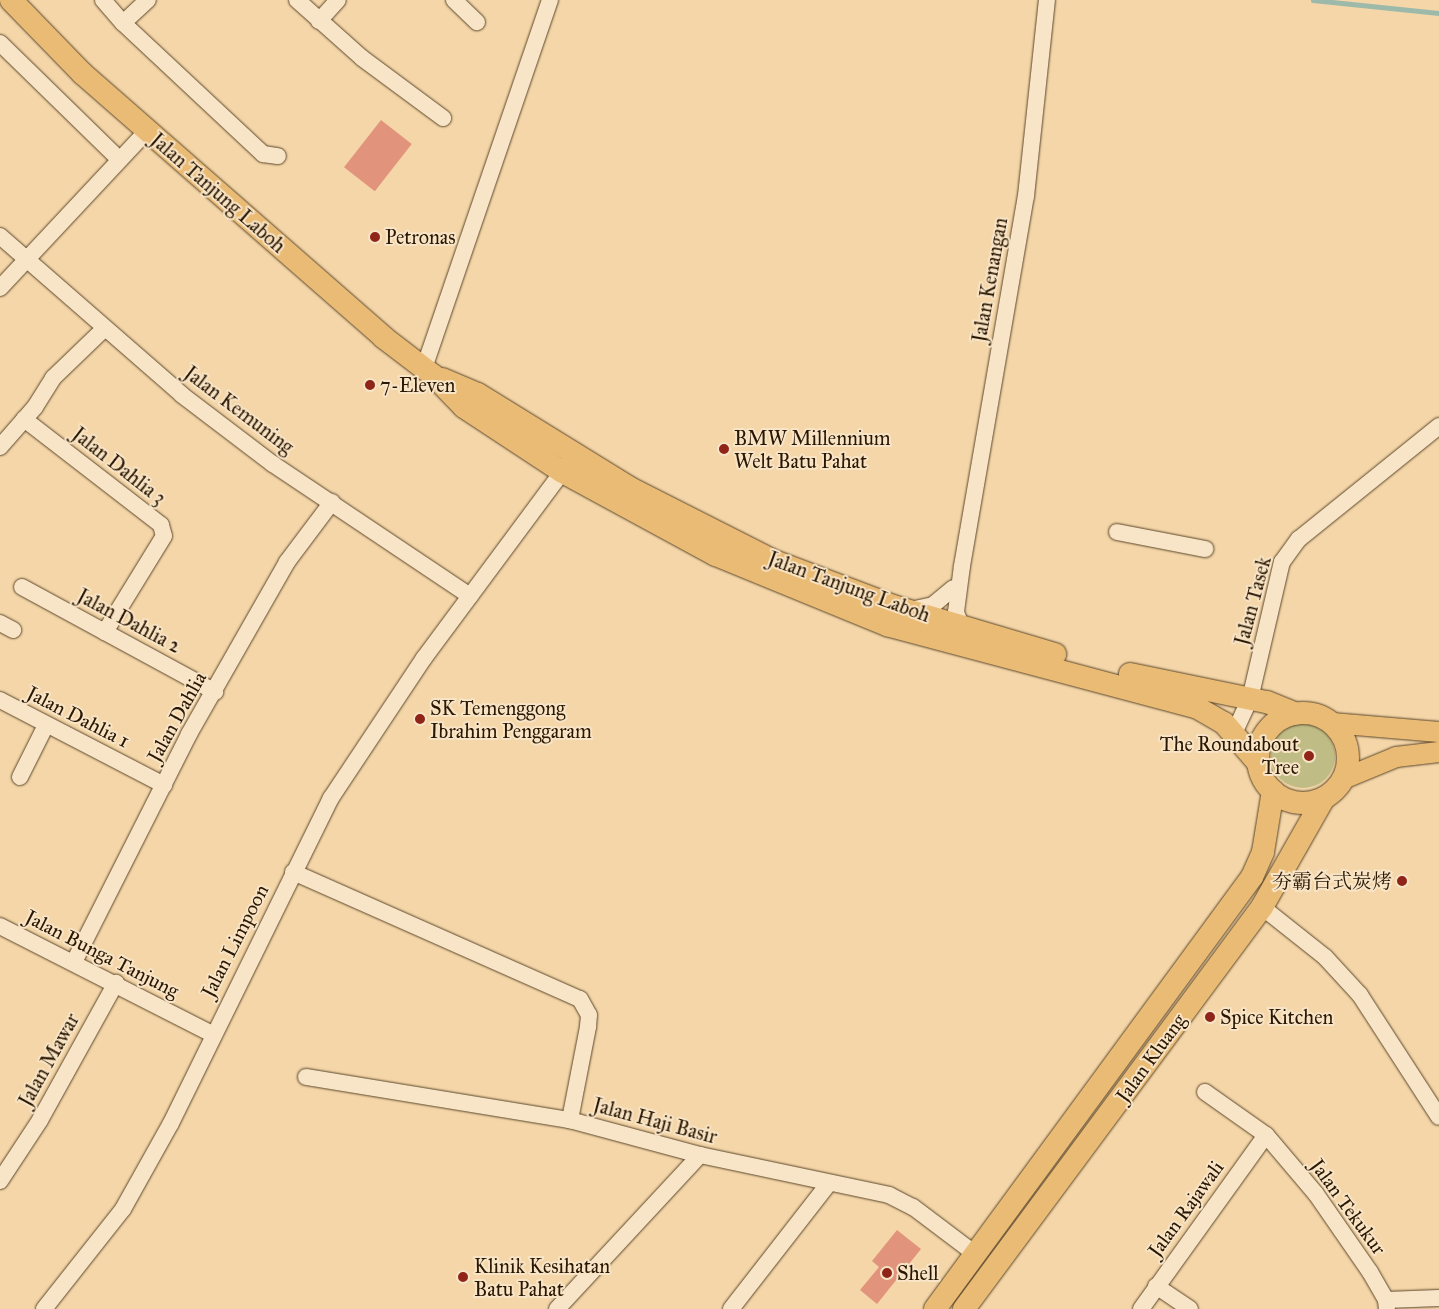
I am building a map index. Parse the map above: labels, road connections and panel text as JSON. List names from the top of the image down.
{
  "streets": {
    "highway": ["Jalan Tanjung Laboh", "Jalan Kluang"],
    "street": [
      "Jalan Kenangan",
      "Jalan Kemuning",
      "Jalan Dahlia 3",
      "Jalan Tasek",
      "Jalan Dahlia 2",
      "Jalan Dahlia 1",
      "Jalan Dahlia",
      "Jalan Limpoon",
      "Jalan Bunga Tanjung",
      "Jalan Mawar",
      "Jalan Haji Basir",
      "Jalan Tekukur",
      "Jalan Rajawali"
    ]
  },
  "crossings": [
    ["Jalan Tanjung Laboh", "Jalan Kenangan"],
    ["Jalan Tanjung Laboh", "Jalan Tasek"],
    ["Jalan Tanjung Laboh", "Jalan Limpoon"],
    ["Jalan Tanjung Laboh", "Jalan Kluang"],
    ["Jalan Kemuning", "Jalan Dahlia"],
    ["Jalan Kemuning", "Jalan Limpoon"],
    ["Jalan Dahlia 3", "Jalan Dahlia 2"],
    ["Jalan Dahlia 2", "Jalan Dahlia"],
    ["Jalan Dahlia 1", "Jalan Dahlia"],
    ["Jalan Dahlia", "Jalan Bunga Tanjung"],
    ["Jalan Limpoon", "Jalan Bunga Tanjung"],
    ["Jalan Bunga Tanjung", "Jalan Mawar"],
    ["Jalan Kluang", "Jalan Haji Basir"],
    ["Jalan Tekukur", "Jalan Rajawali"]
  ],
  "places": [
    "Petronas",
    "7-Eleven",
    "BMW Millennium Welt Batu Pahat",
    "SK Temenggong Ibrahim Penggaram",
    "The Roundabout Tree",
    "夯霸台式炭烤",
    "Spice Kitchen",
    "Shell",
    "Klinik Kesihatan Batu Pahat"
  ]
}
